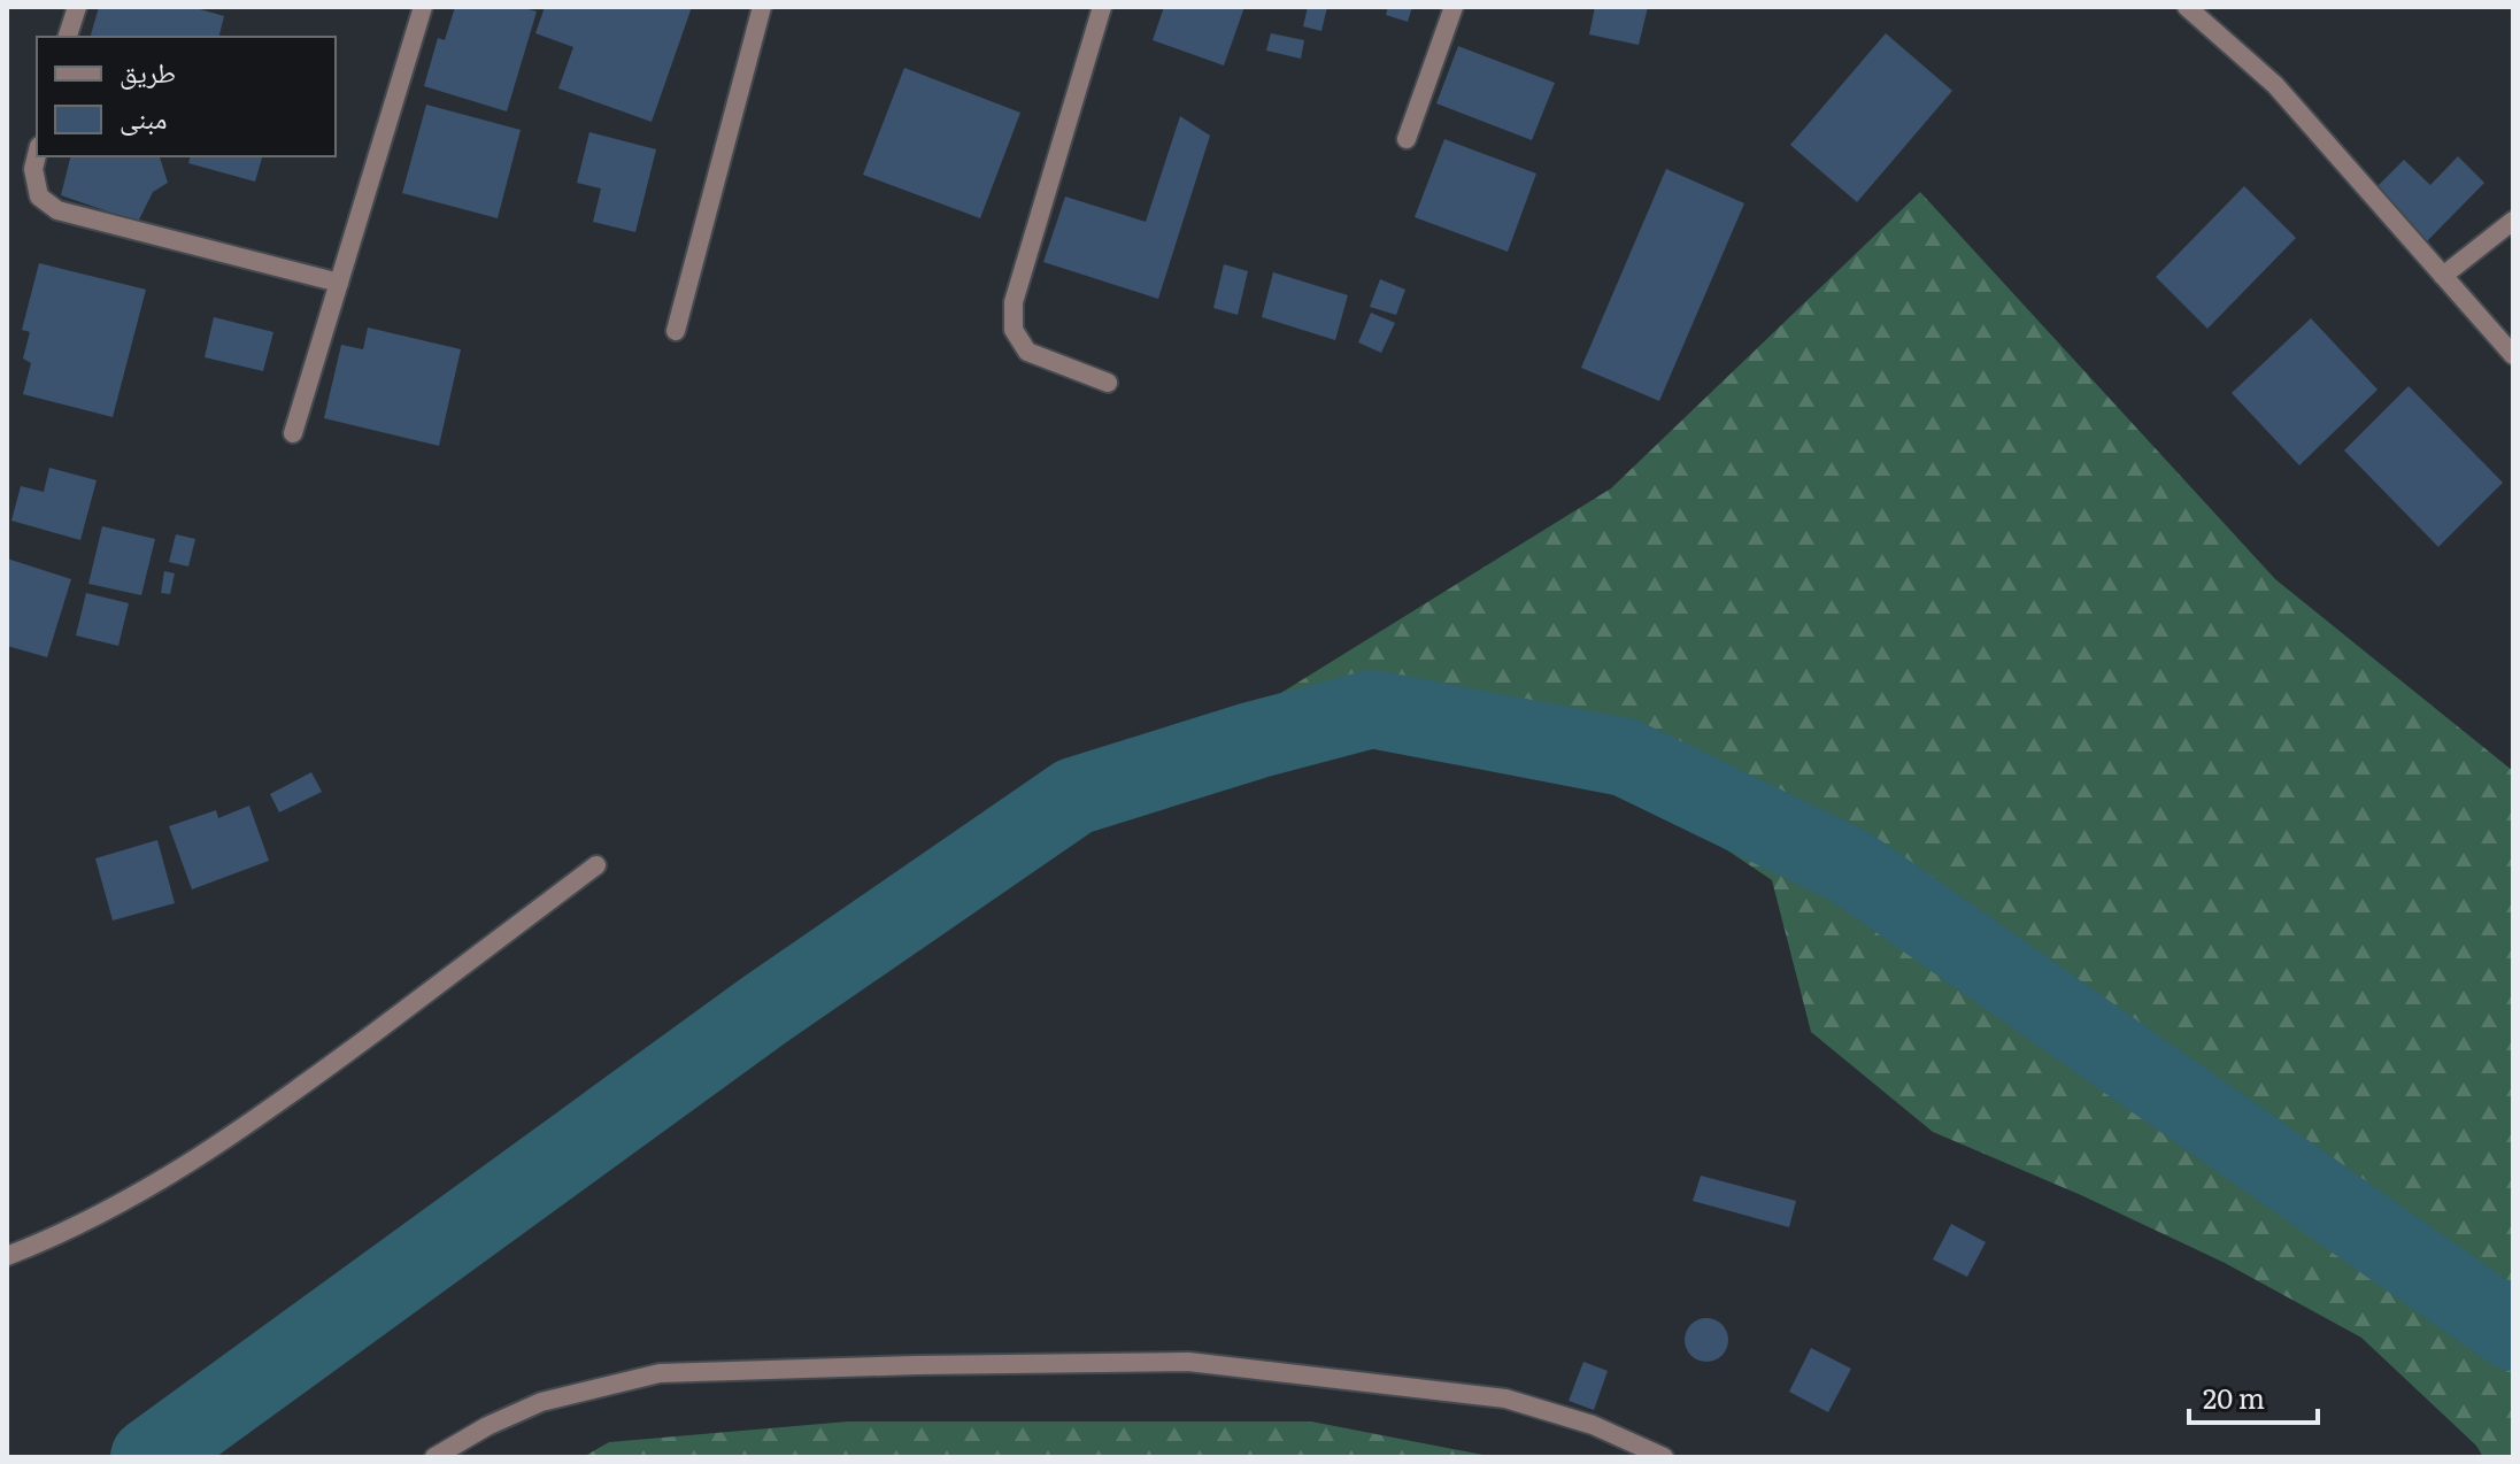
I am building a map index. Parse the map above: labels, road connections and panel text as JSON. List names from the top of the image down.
{
  "legend": ["طريق", "مبنى"],
  "scale_bar": "20 m"
}
